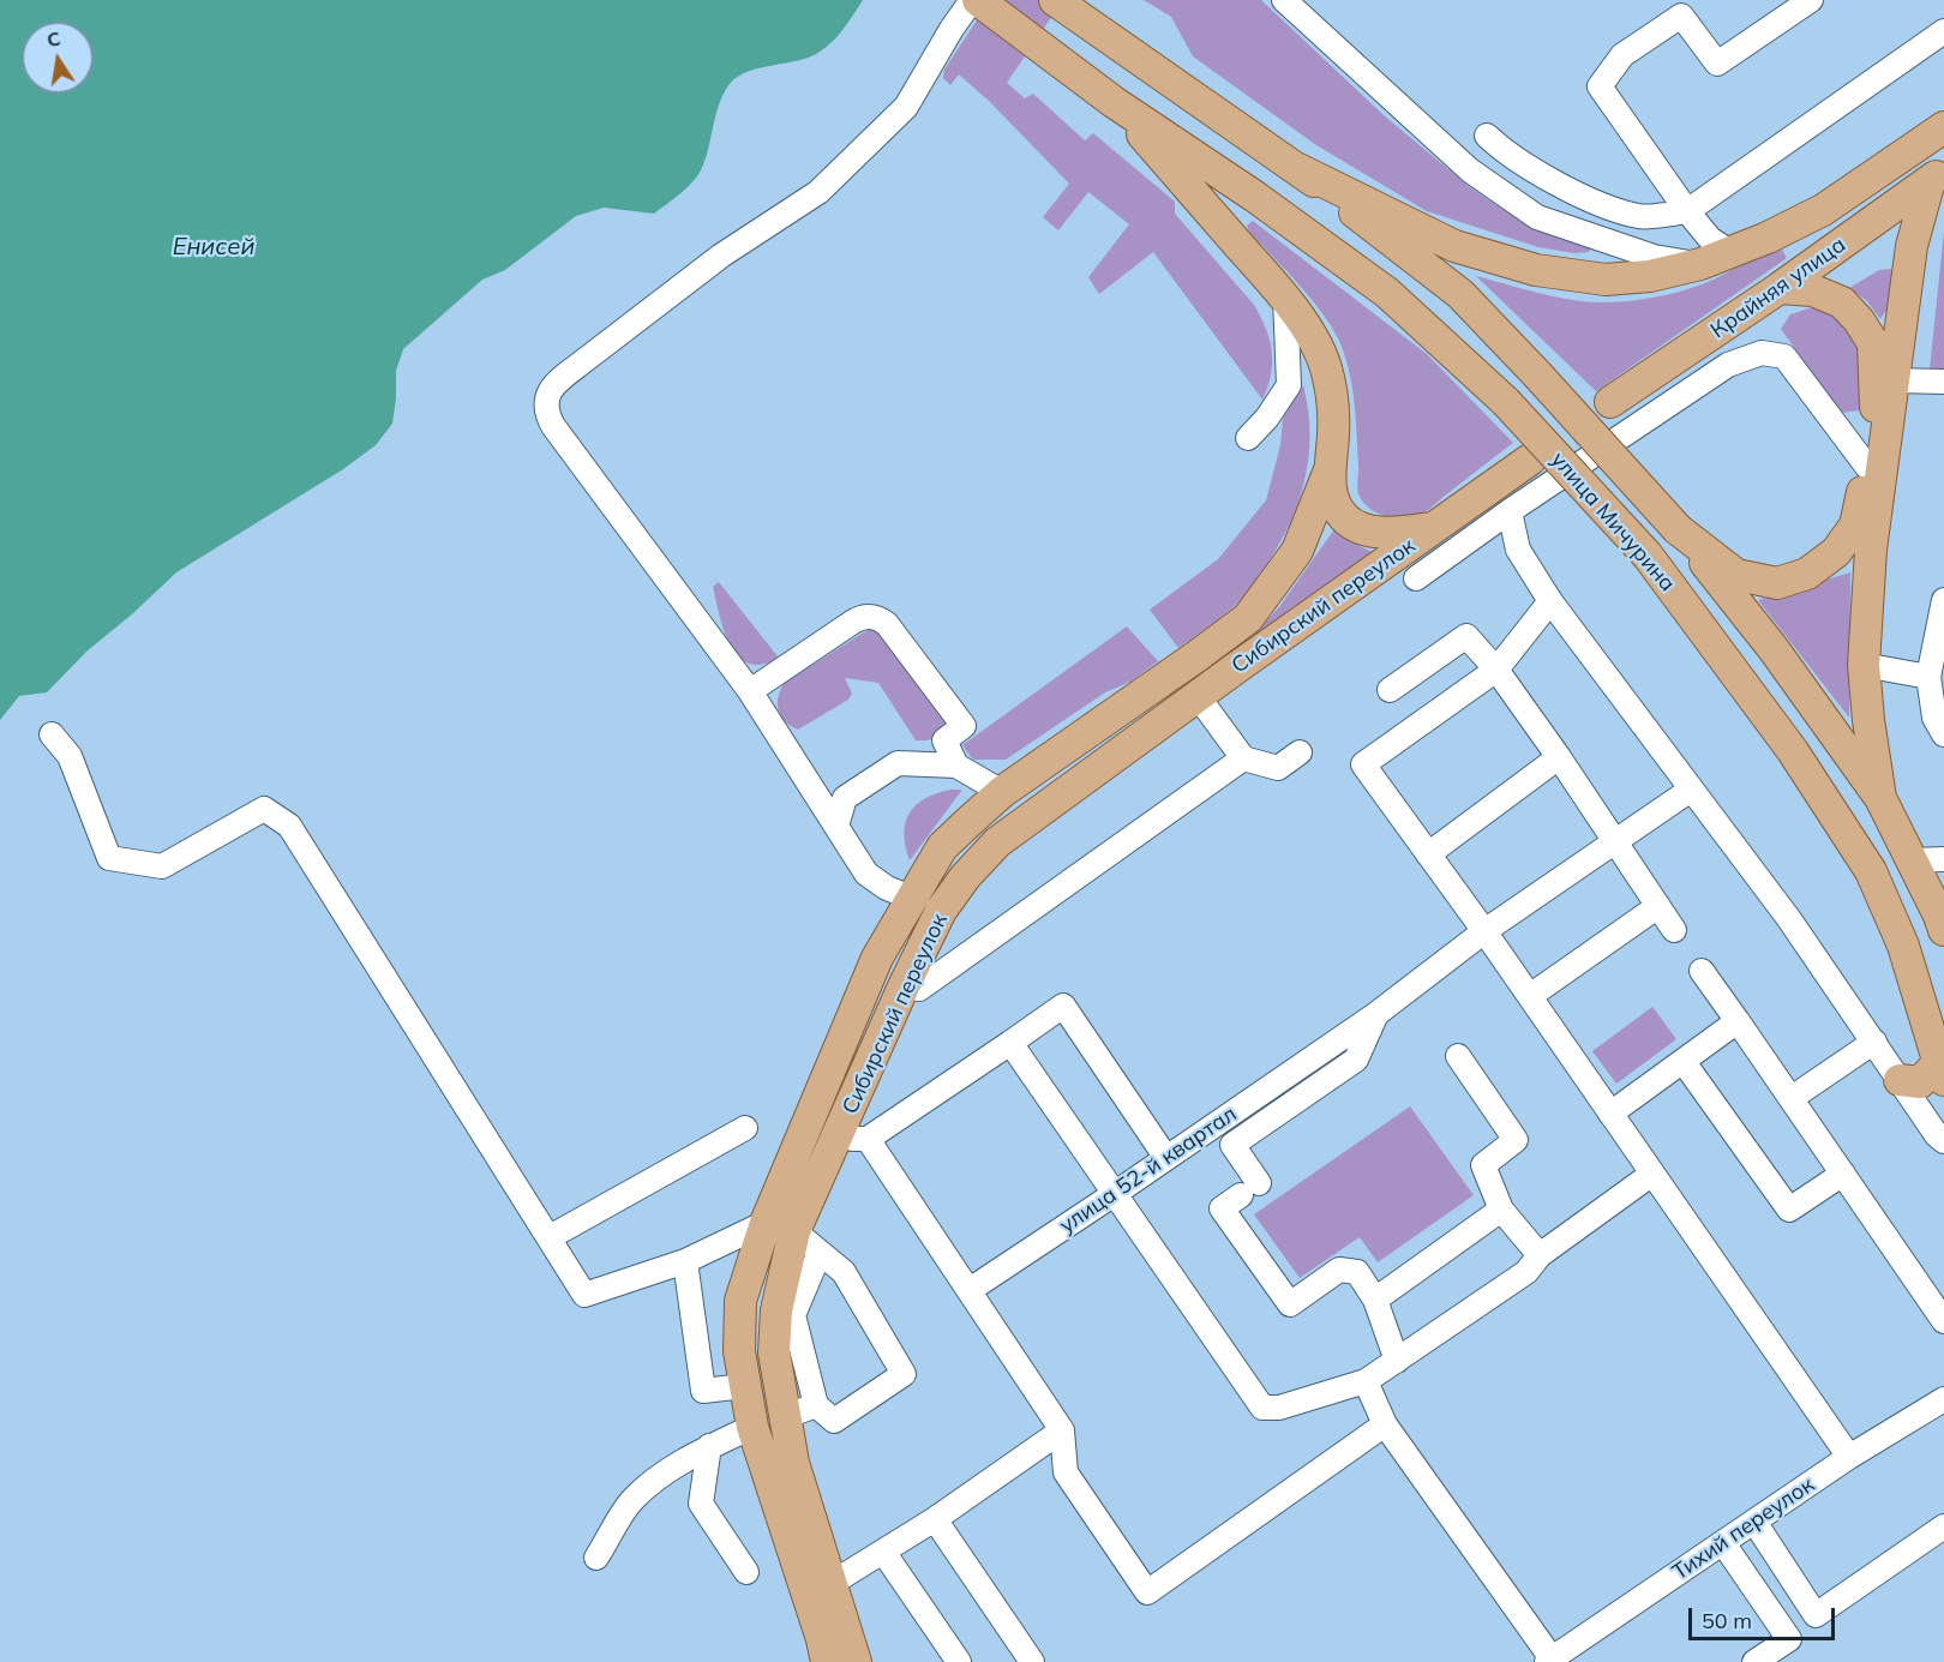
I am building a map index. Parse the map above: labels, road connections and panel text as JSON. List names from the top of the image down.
{
  "streets": {
    "main road": ["Крайняя улица", "улица Мичурина", "Сибирский переулок"],
    "street": ["улица 52-й квартал", "Тихий переулок"]
  },
  "crossings": [
    ["Крайняя улица", "улица Мичурина"]
  ],
  "water": ["Енисей"],
  "scale_bar": "50 m",
  "north": "top"
}
